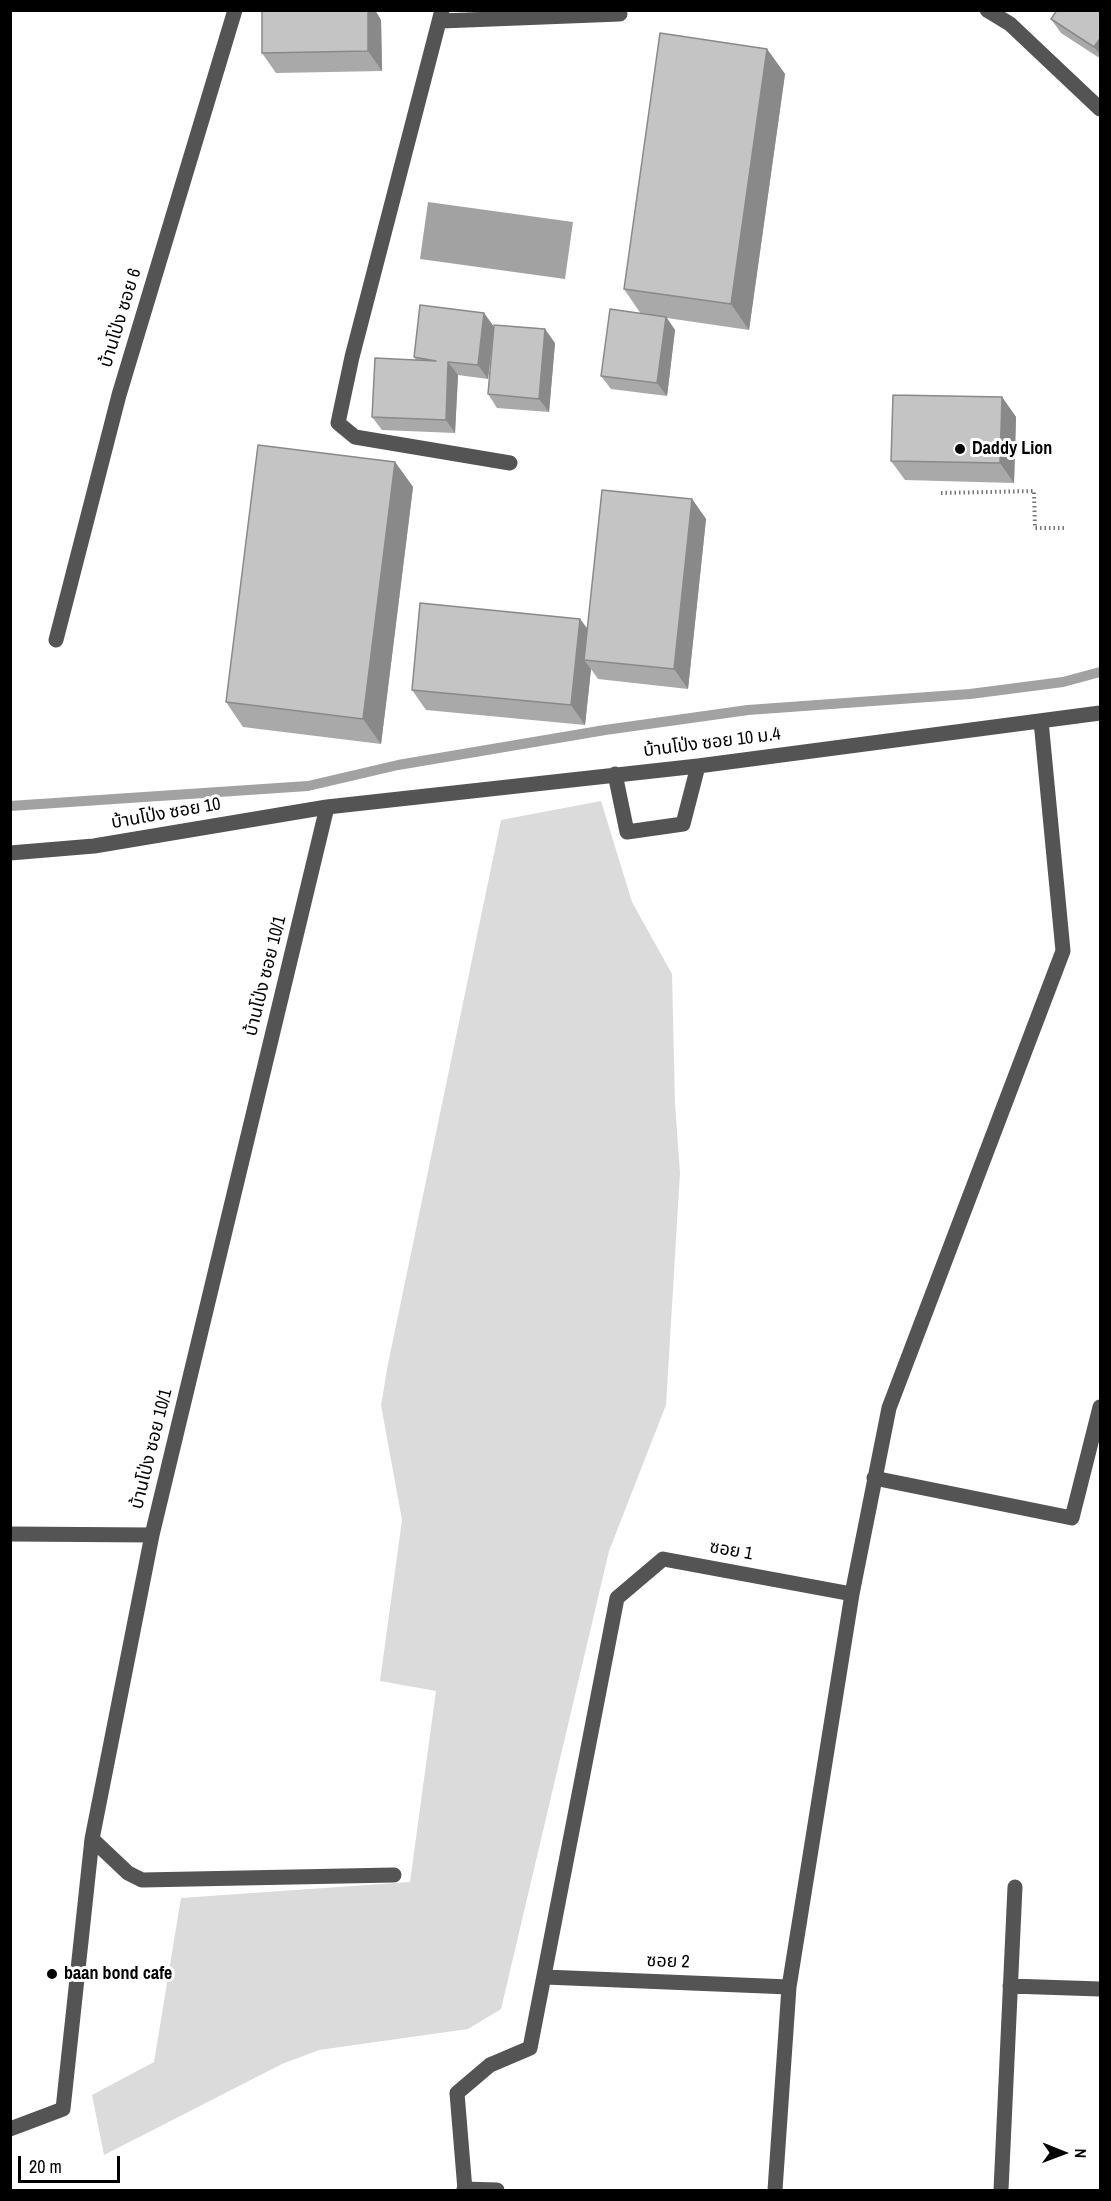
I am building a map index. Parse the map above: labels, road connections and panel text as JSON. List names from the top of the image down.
{
  "streets": {
    "street": [
      "บ้านโป่ง ซอย 6",
      "บ้านโป่ง ซอย 10 ม.4",
      "บ้านโป่ง ซอย 10",
      "บ้านโป่ง ซอย 10/1",
      "ซอย 1",
      "ซอย 2"
    ]
  },
  "crossings": [
    ["บ้านโป่ง ซอย 10 ม.4", "บ้านโป่ง ซอย 10"],
    ["บ้านโป่ง ซอย 10 ม.4", "บ้านโป่ง ซอย 10/1"],
    ["บ้านโป่ง ซอย 10", "บ้านโป่ง ซอย 10/1"],
    ["ซอย 1", "ซอย 2"]
  ],
  "places": ["Daddy Lion", "baan bond cafe"],
  "scale_bar": "20 m",
  "north": "right"
}
